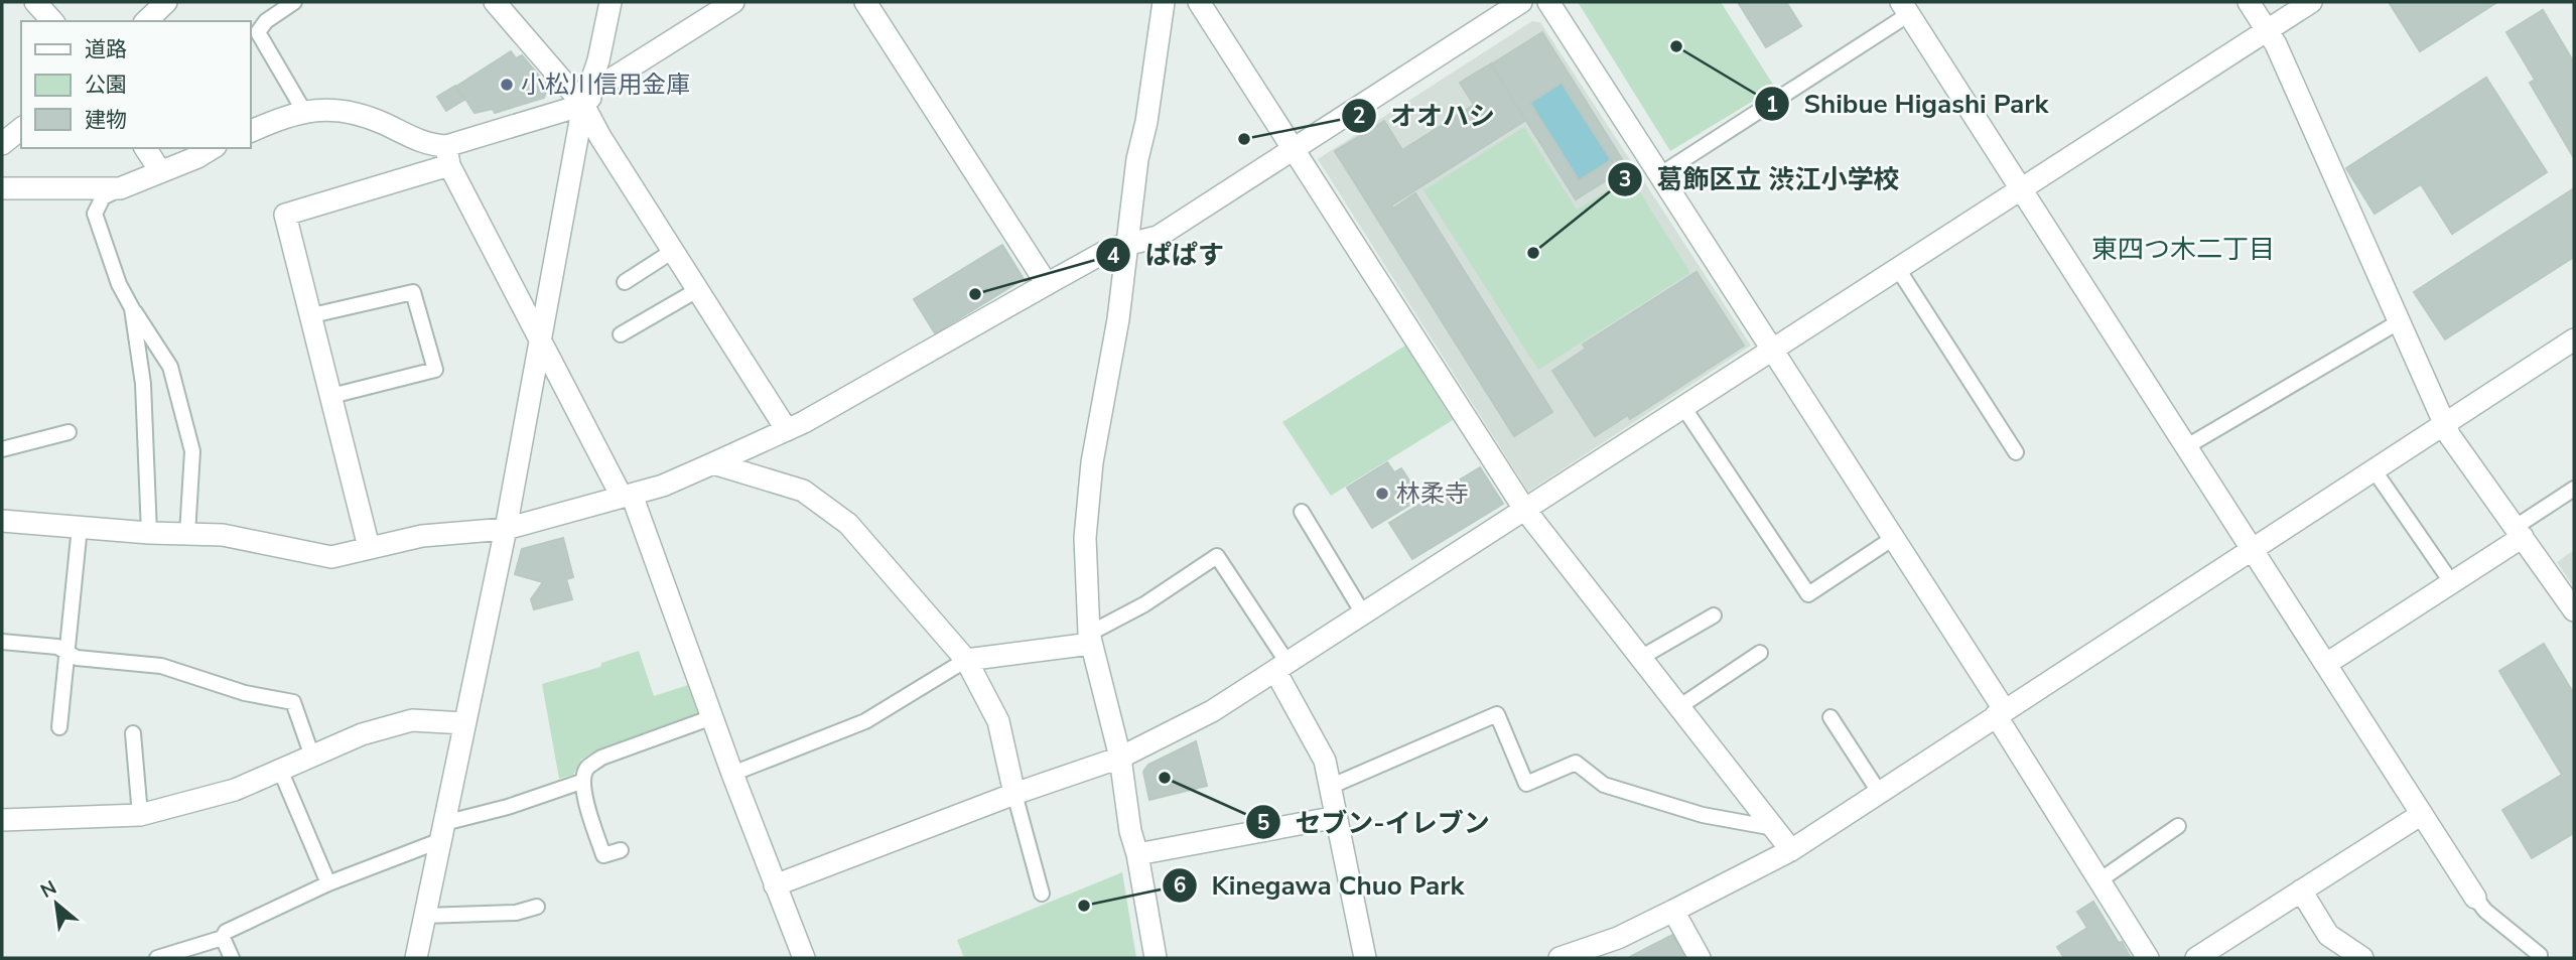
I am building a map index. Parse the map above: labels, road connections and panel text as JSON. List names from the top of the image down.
{
  "districts": ["東四つ木二丁目"],
  "places": [
    "Shibue Higashi Park",
    "小松川信用金庫",
    "オオハシ",
    "葛飾区立 渋江小学校",
    "ぱぱす",
    "林柔寺",
    "セブン-イレブン",
    "Kinegawa Chuo Park"
  ],
  "legend": ["道路", "公園", "建物"],
  "north": "top left"
}
